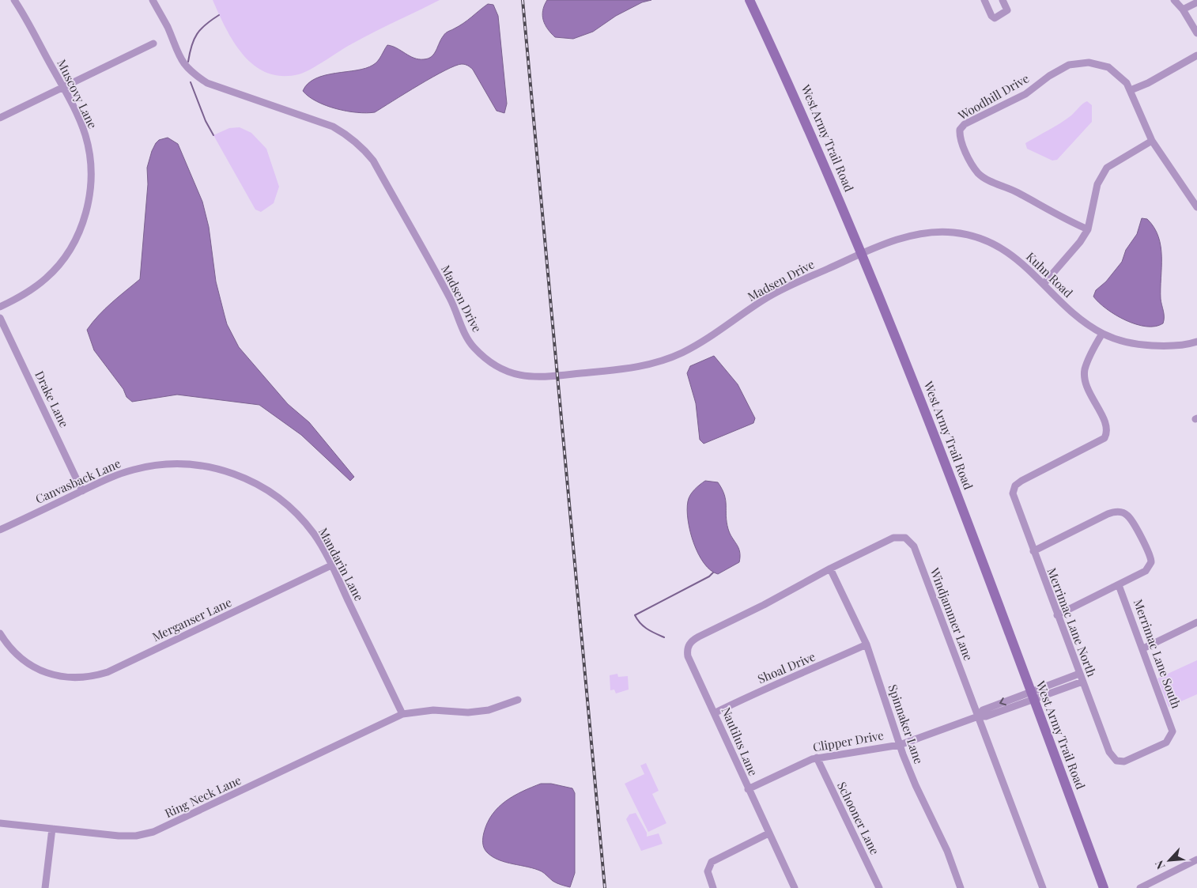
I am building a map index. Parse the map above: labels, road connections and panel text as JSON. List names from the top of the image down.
{
  "streets": {
    "main road": ["West Army Trail Road"],
    "street": [
      "Muscovy Lane",
      "Woodhill Drive",
      "Kuhn Road",
      "Madsen Drive",
      "Drake Lane",
      "Canvasback Lane",
      "Mandarin Lane",
      "Windjammer Lane",
      "Merganser Lane",
      "Merrimac Lane North",
      "Merrimac Lane South",
      "Shoal Drive",
      "Spinnaker Lane",
      "Nautilus Lane",
      "Clipper Drive",
      "Ring Neck Lane",
      "Schooner Lane"
    ]
  },
  "crossings": [
    ["West Army Trail Road", "Kuhn Road"],
    ["West Army Trail Road", "Madsen Drive"],
    ["West Army Trail Road", "Clipper Drive"],
    ["Kuhn Road", "Madsen Drive"],
    ["Kuhn Road", "Merrimac Lane North"],
    ["Drake Lane", "Canvasback Lane"],
    ["Canvasback Lane", "Mandarin Lane"],
    ["Mandarin Lane", "Merganser Lane"],
    ["Mandarin Lane", "Ring Neck Lane"],
    ["Windjammer Lane", "Spinnaker Lane"],
    ["Windjammer Lane", "Nautilus Lane"],
    ["Windjammer Lane", "Clipper Drive"],
    ["Merrimac Lane North", "Merrimac Lane South"],
    ["Merrimac Lane North", "Clipper Drive"],
    ["Shoal Drive", "Spinnaker Lane"],
    ["Shoal Drive", "Nautilus Lane"],
    ["Spinnaker Lane", "Clipper Drive"],
    ["Nautilus Lane", "Clipper Drive"],
    ["Clipper Drive", "Schooner Lane"]
  ],
  "north": "bottom left"
}
